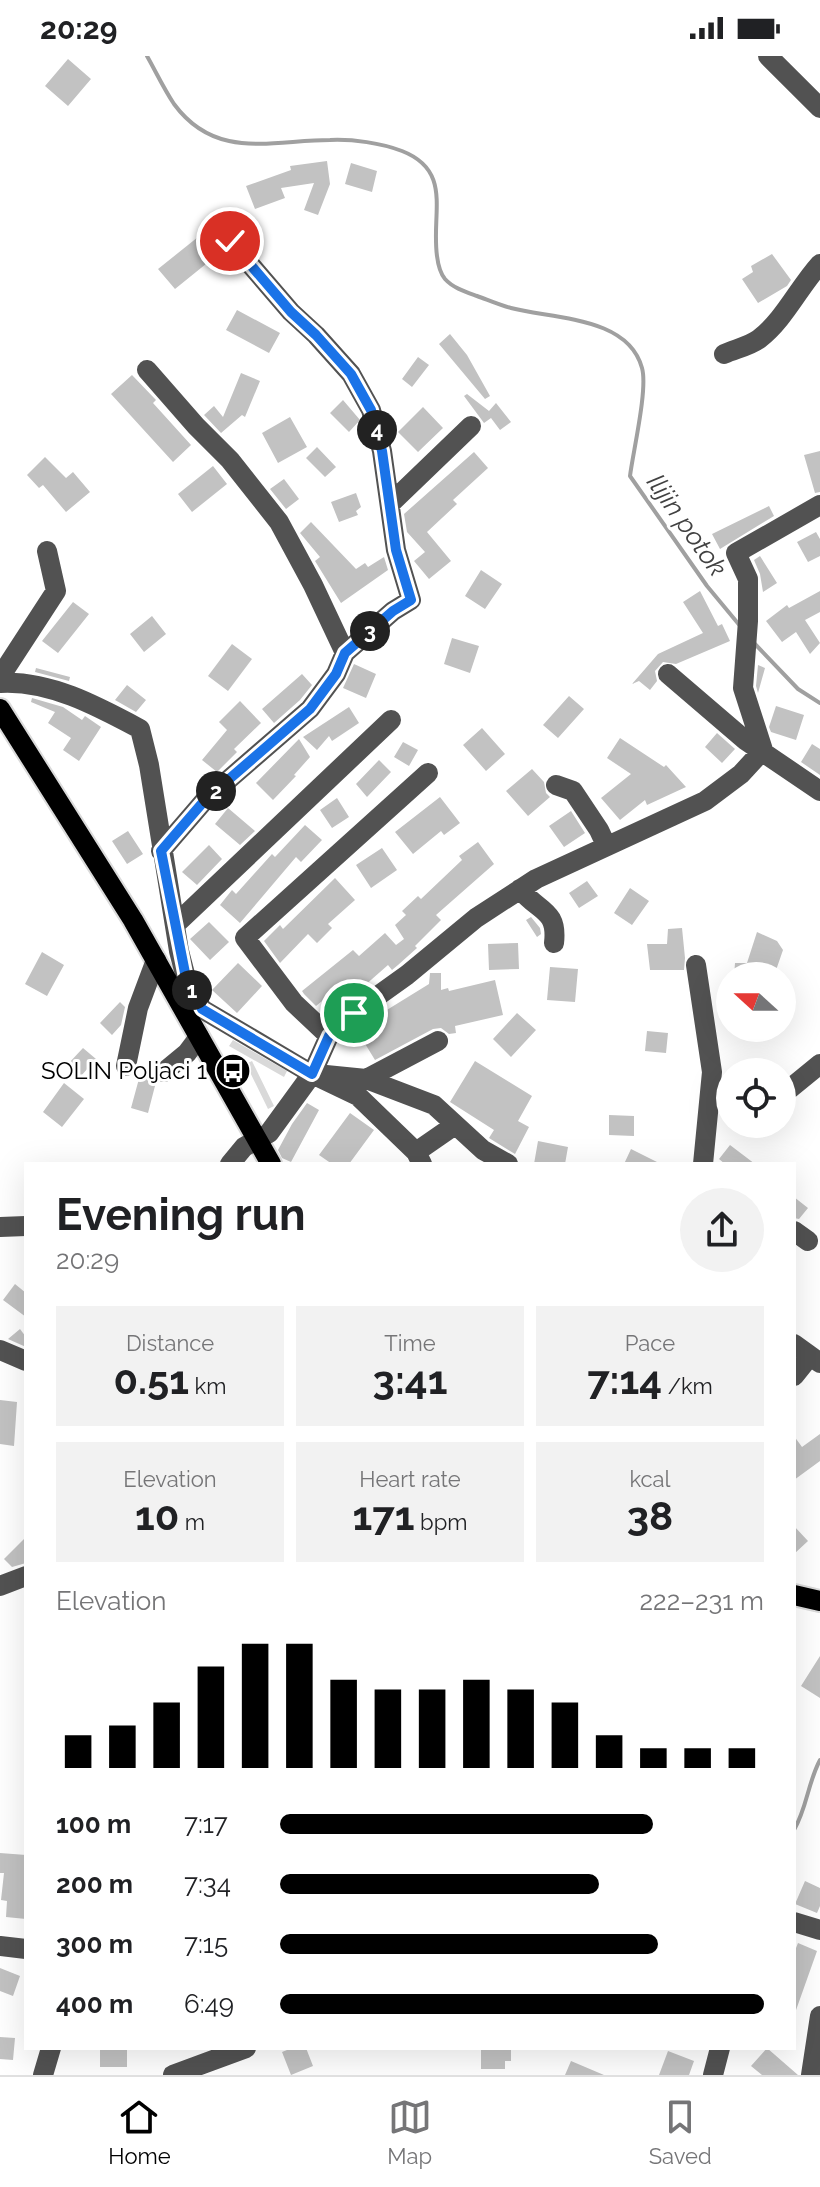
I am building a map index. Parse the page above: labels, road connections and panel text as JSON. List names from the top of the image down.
{
  "water": ["Ilijin potok"],
  "places": {
    "bus stop": ["SOLIN Poljaci 1"]
  },
  "north": "left",
  "page": {
    "status": "20:29",
    "pins": [
      "4",
      "3",
      "2",
      "1"
    ],
    "heading": ["Evening run", "20:29"],
    "stats": [
      ["Distance", "0.51 km"],
      ["Time", "3:41"],
      ["Pace", "7:14 /km"],
      ["Elevation", "10 m"],
      ["Heart rate", "171 bpm"],
      ["kcal", "38"]
    ],
    "chart": ["Elevation", "222–231 m"],
    "list": [
      {
        "name": "100 m",
        "note": "7:17"
      },
      {
        "name": "200 m",
        "note": "7:34"
      },
      {
        "name": "300 m",
        "note": "7:15"
      },
      {
        "name": "400 m",
        "note": "6:49"
      }
    ],
    "tabs": ["Home", "Map", "Saved"]
  }
}
